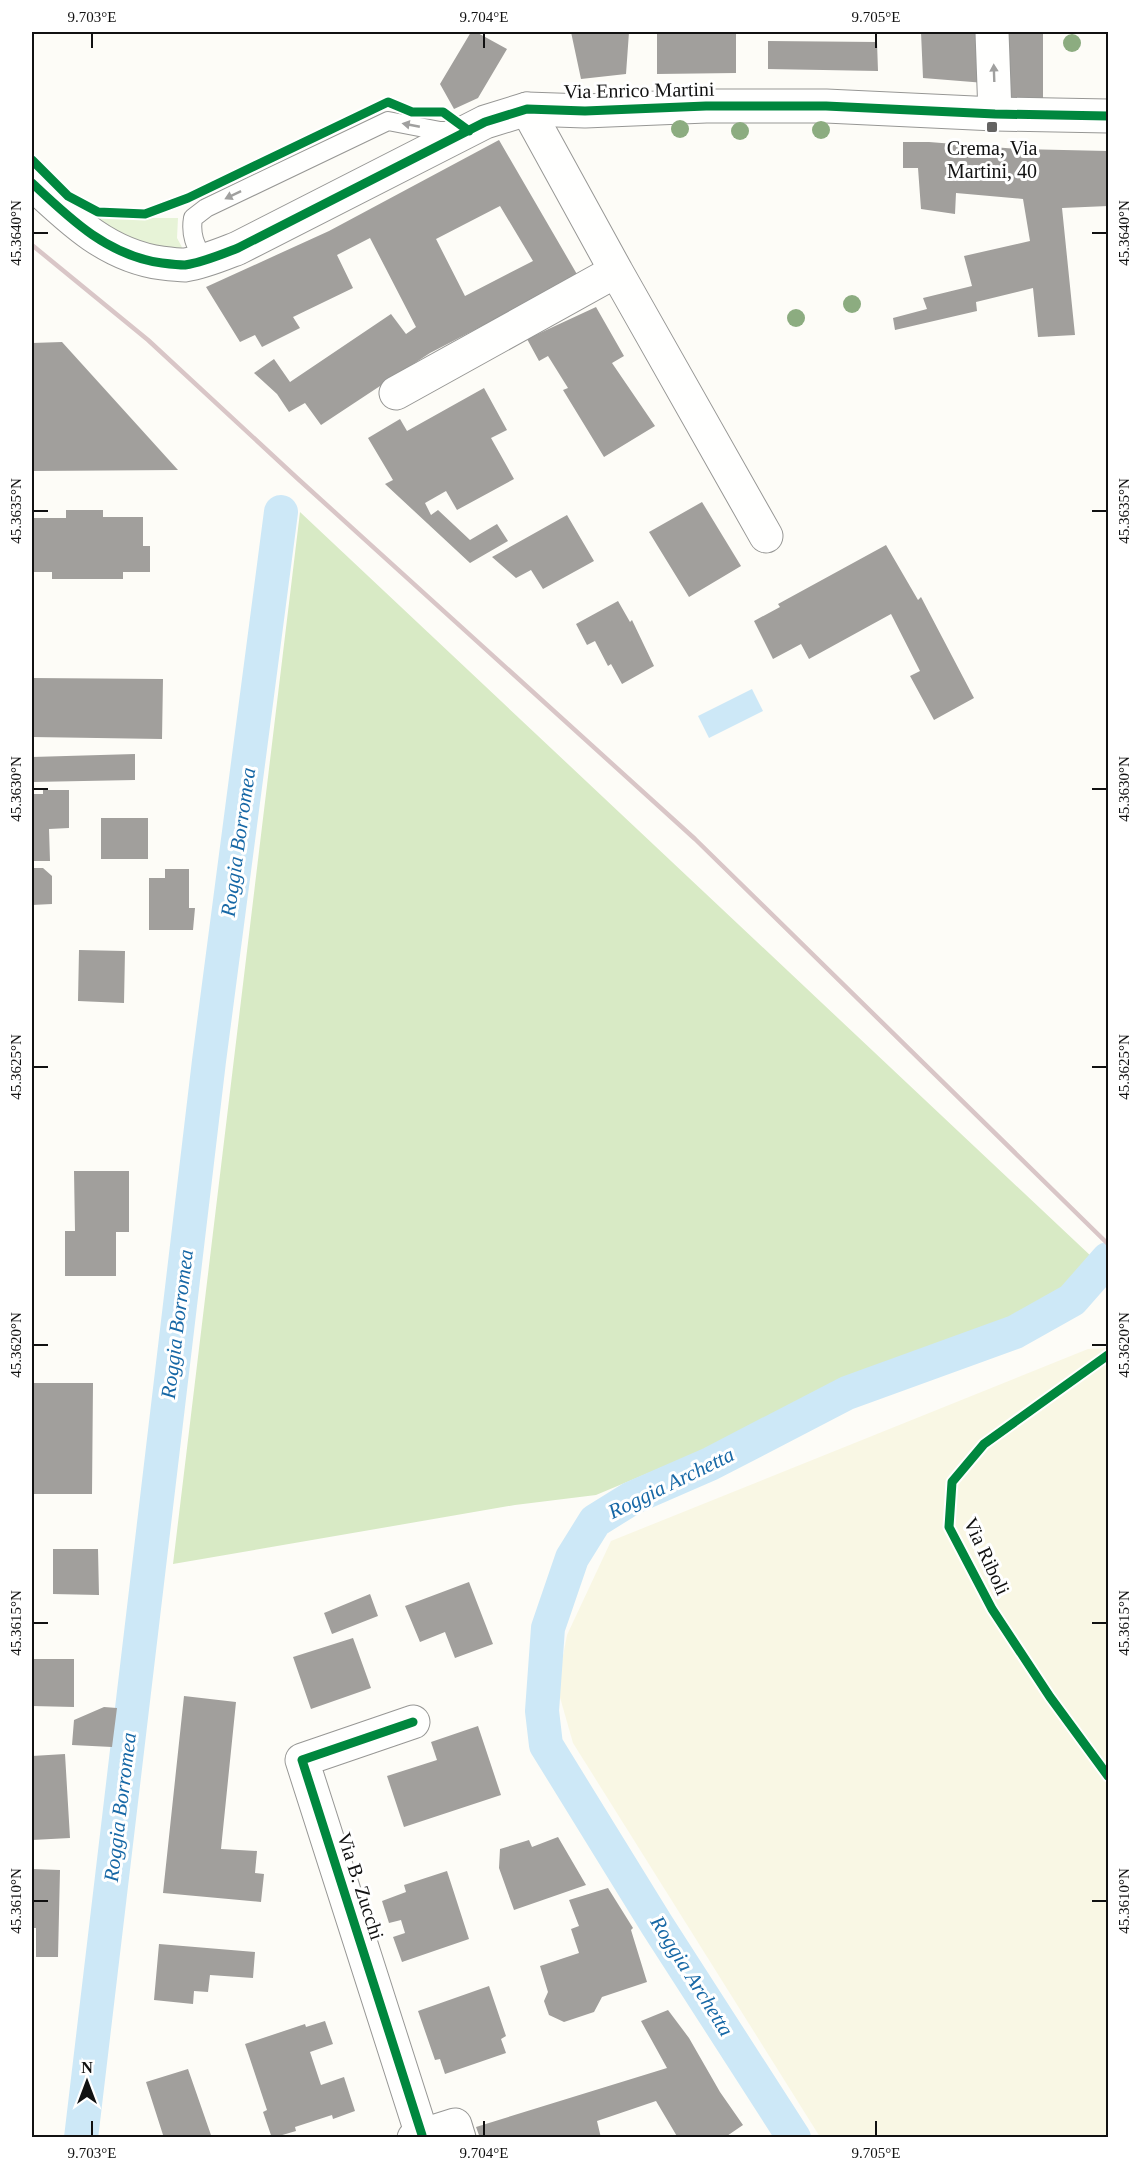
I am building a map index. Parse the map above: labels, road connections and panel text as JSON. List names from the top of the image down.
{
  "streets": {
    "street": ["Via Enrico Martini", "Via B. Zucchi"],
    "cycle path": ["Via Riboli"]
  },
  "water": ["Roggia Borromea", "Roggia Archetta"],
  "places": {
    "transit": ["Crema, Via Martini, 40"]
  },
  "north": "top",
  "coordinates": [
    "9.703°E",
    "9.704°E",
    "9.705°E",
    "45.3640°N",
    "45.3635°N",
    "45.3630°N",
    "45.3625°N",
    "45.3620°N",
    "45.3615°N",
    "45.3610°N"
  ]
}
